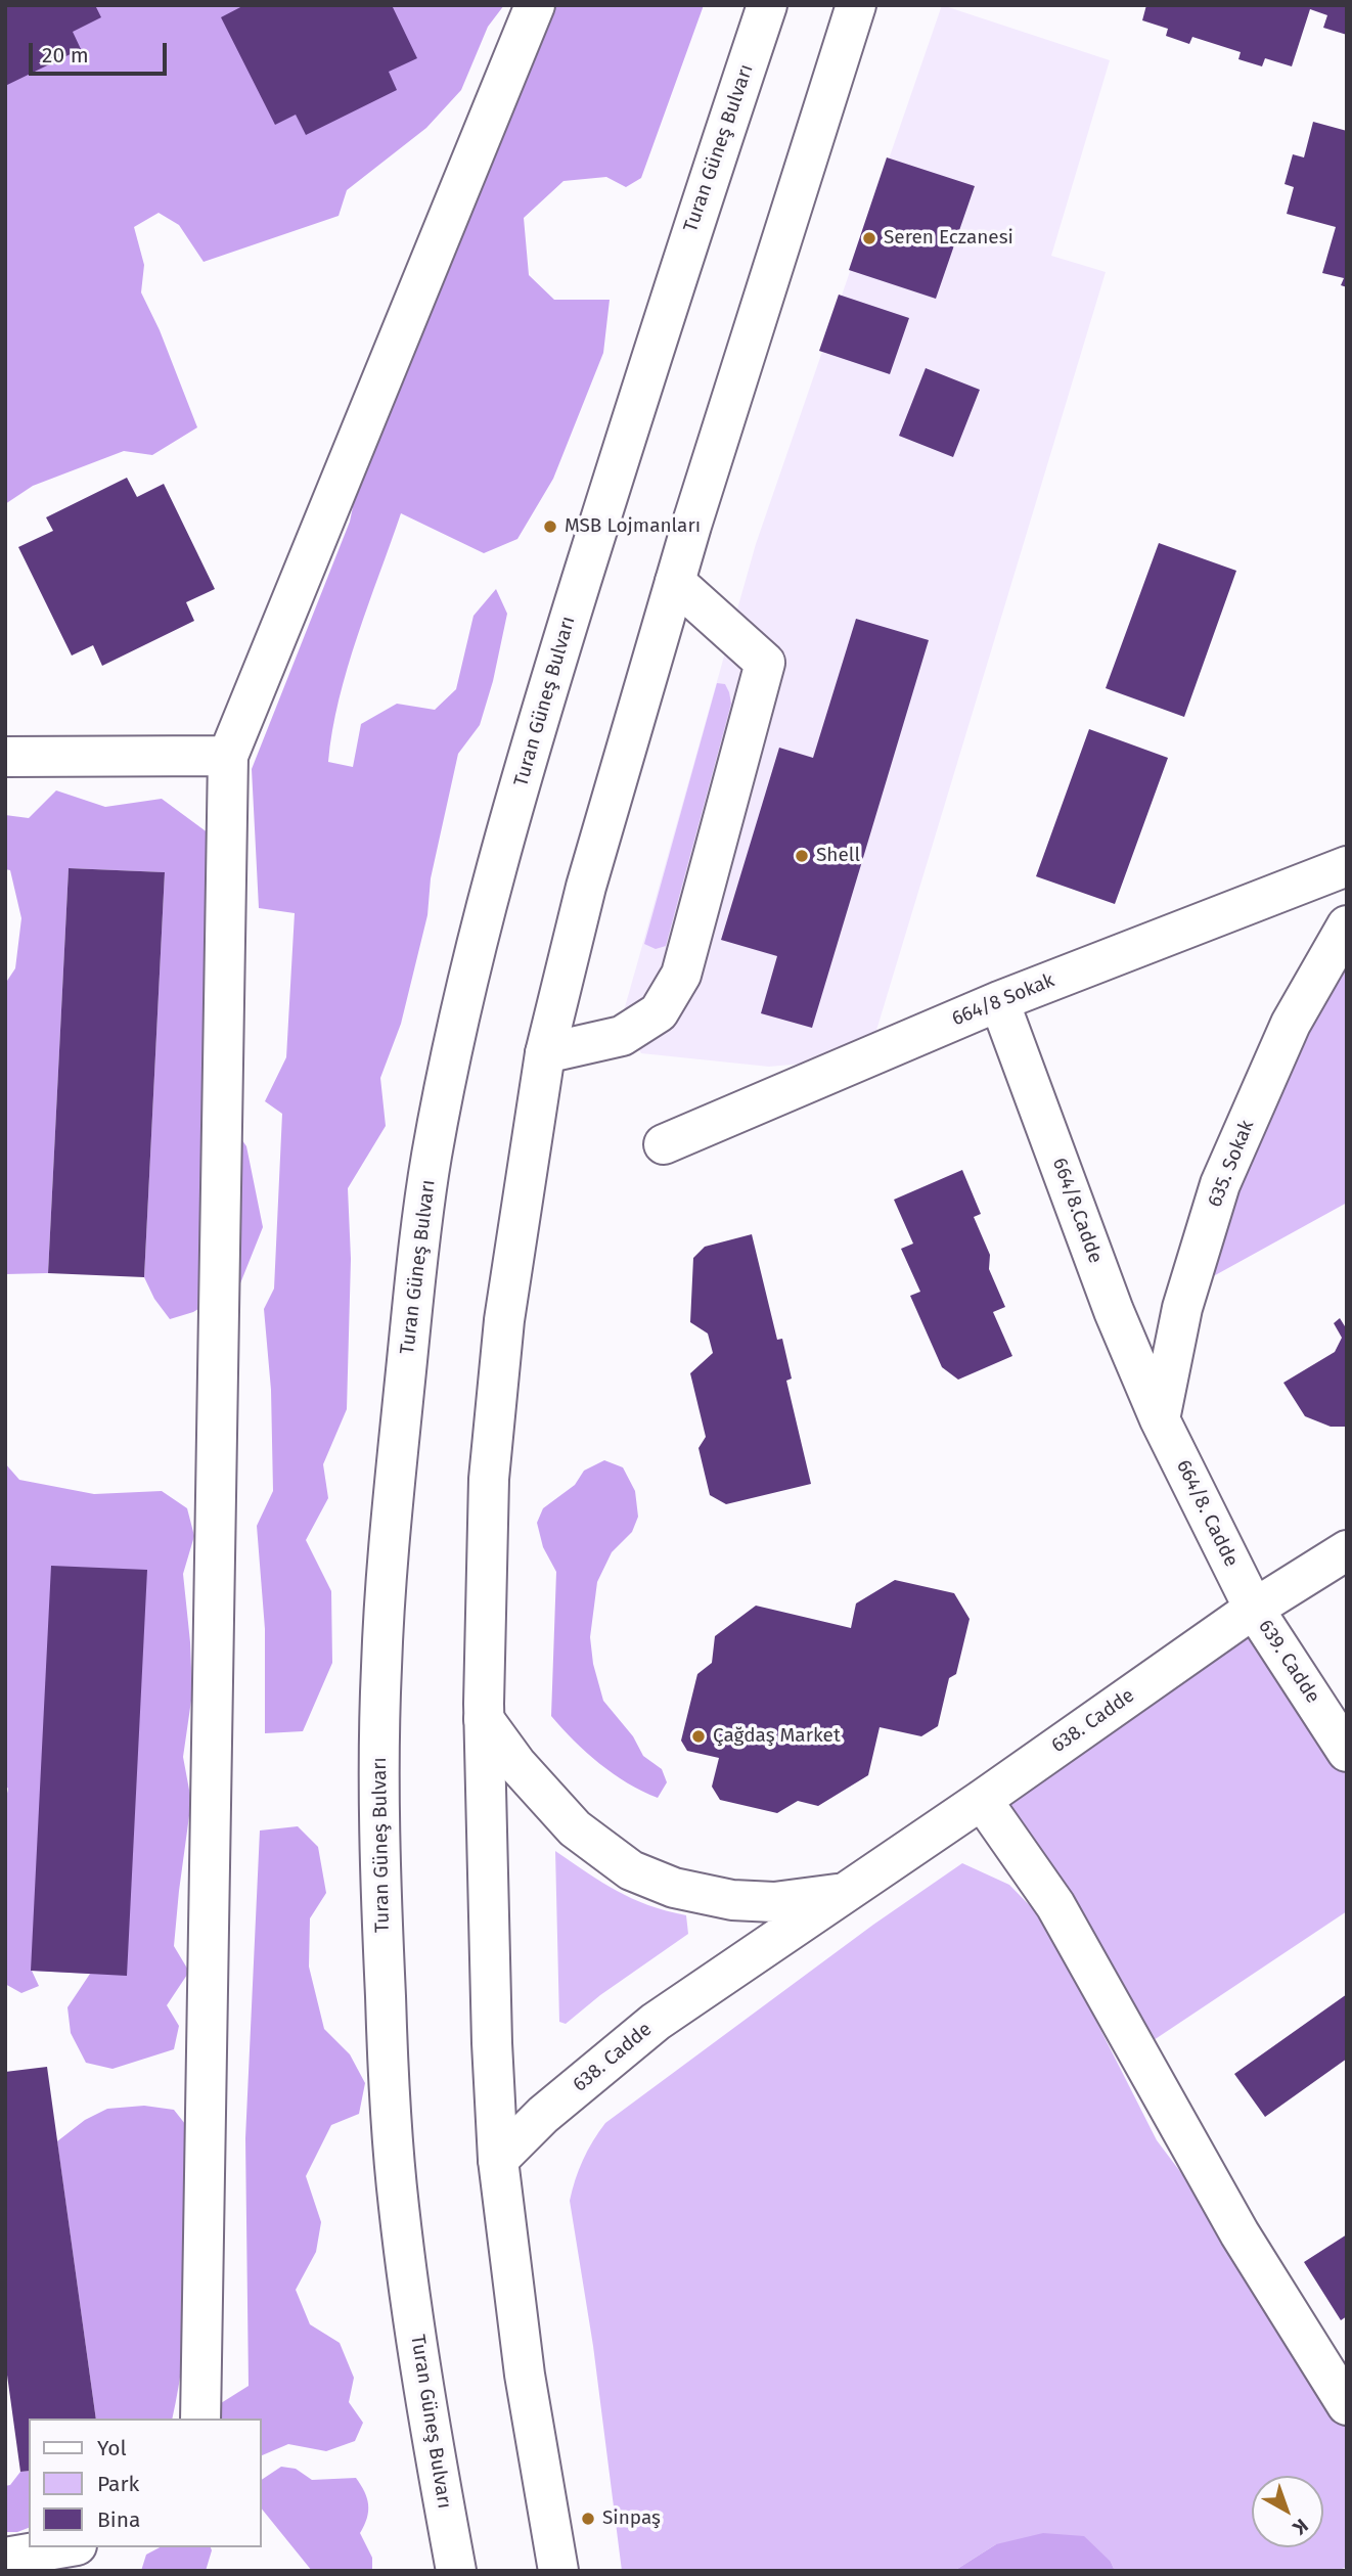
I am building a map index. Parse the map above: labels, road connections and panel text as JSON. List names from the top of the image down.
{
  "streets": {
    "street": [
      "Turan Güneş Bulvarı",
      "664/8 Sokak",
      "635. Sokak",
      "664/8.Cadde",
      "664/8. Cadde",
      "639. Cadde",
      "638. Cadde"
    ]
  },
  "crossings": [
    ["664/8 Sokak", "664/8.Cadde"],
    ["635. Sokak", "664/8.Cadde"],
    ["635. Sokak", "664/8. Cadde"],
    ["664/8.Cadde", "664/8. Cadde"],
    ["664/8. Cadde", "639. Cadde"],
    ["664/8. Cadde", "638. Cadde"],
    ["639. Cadde", "638. Cadde"]
  ],
  "places": [
    "Seren Eczanesi",
    "MSB Lojmanları",
    "Shell",
    "Çağdaş Market",
    "Sinpaş"
  ],
  "legend": ["Yol", "Park", "Bina"],
  "scale_bar": "20 m",
  "north": "bottom right"
}
